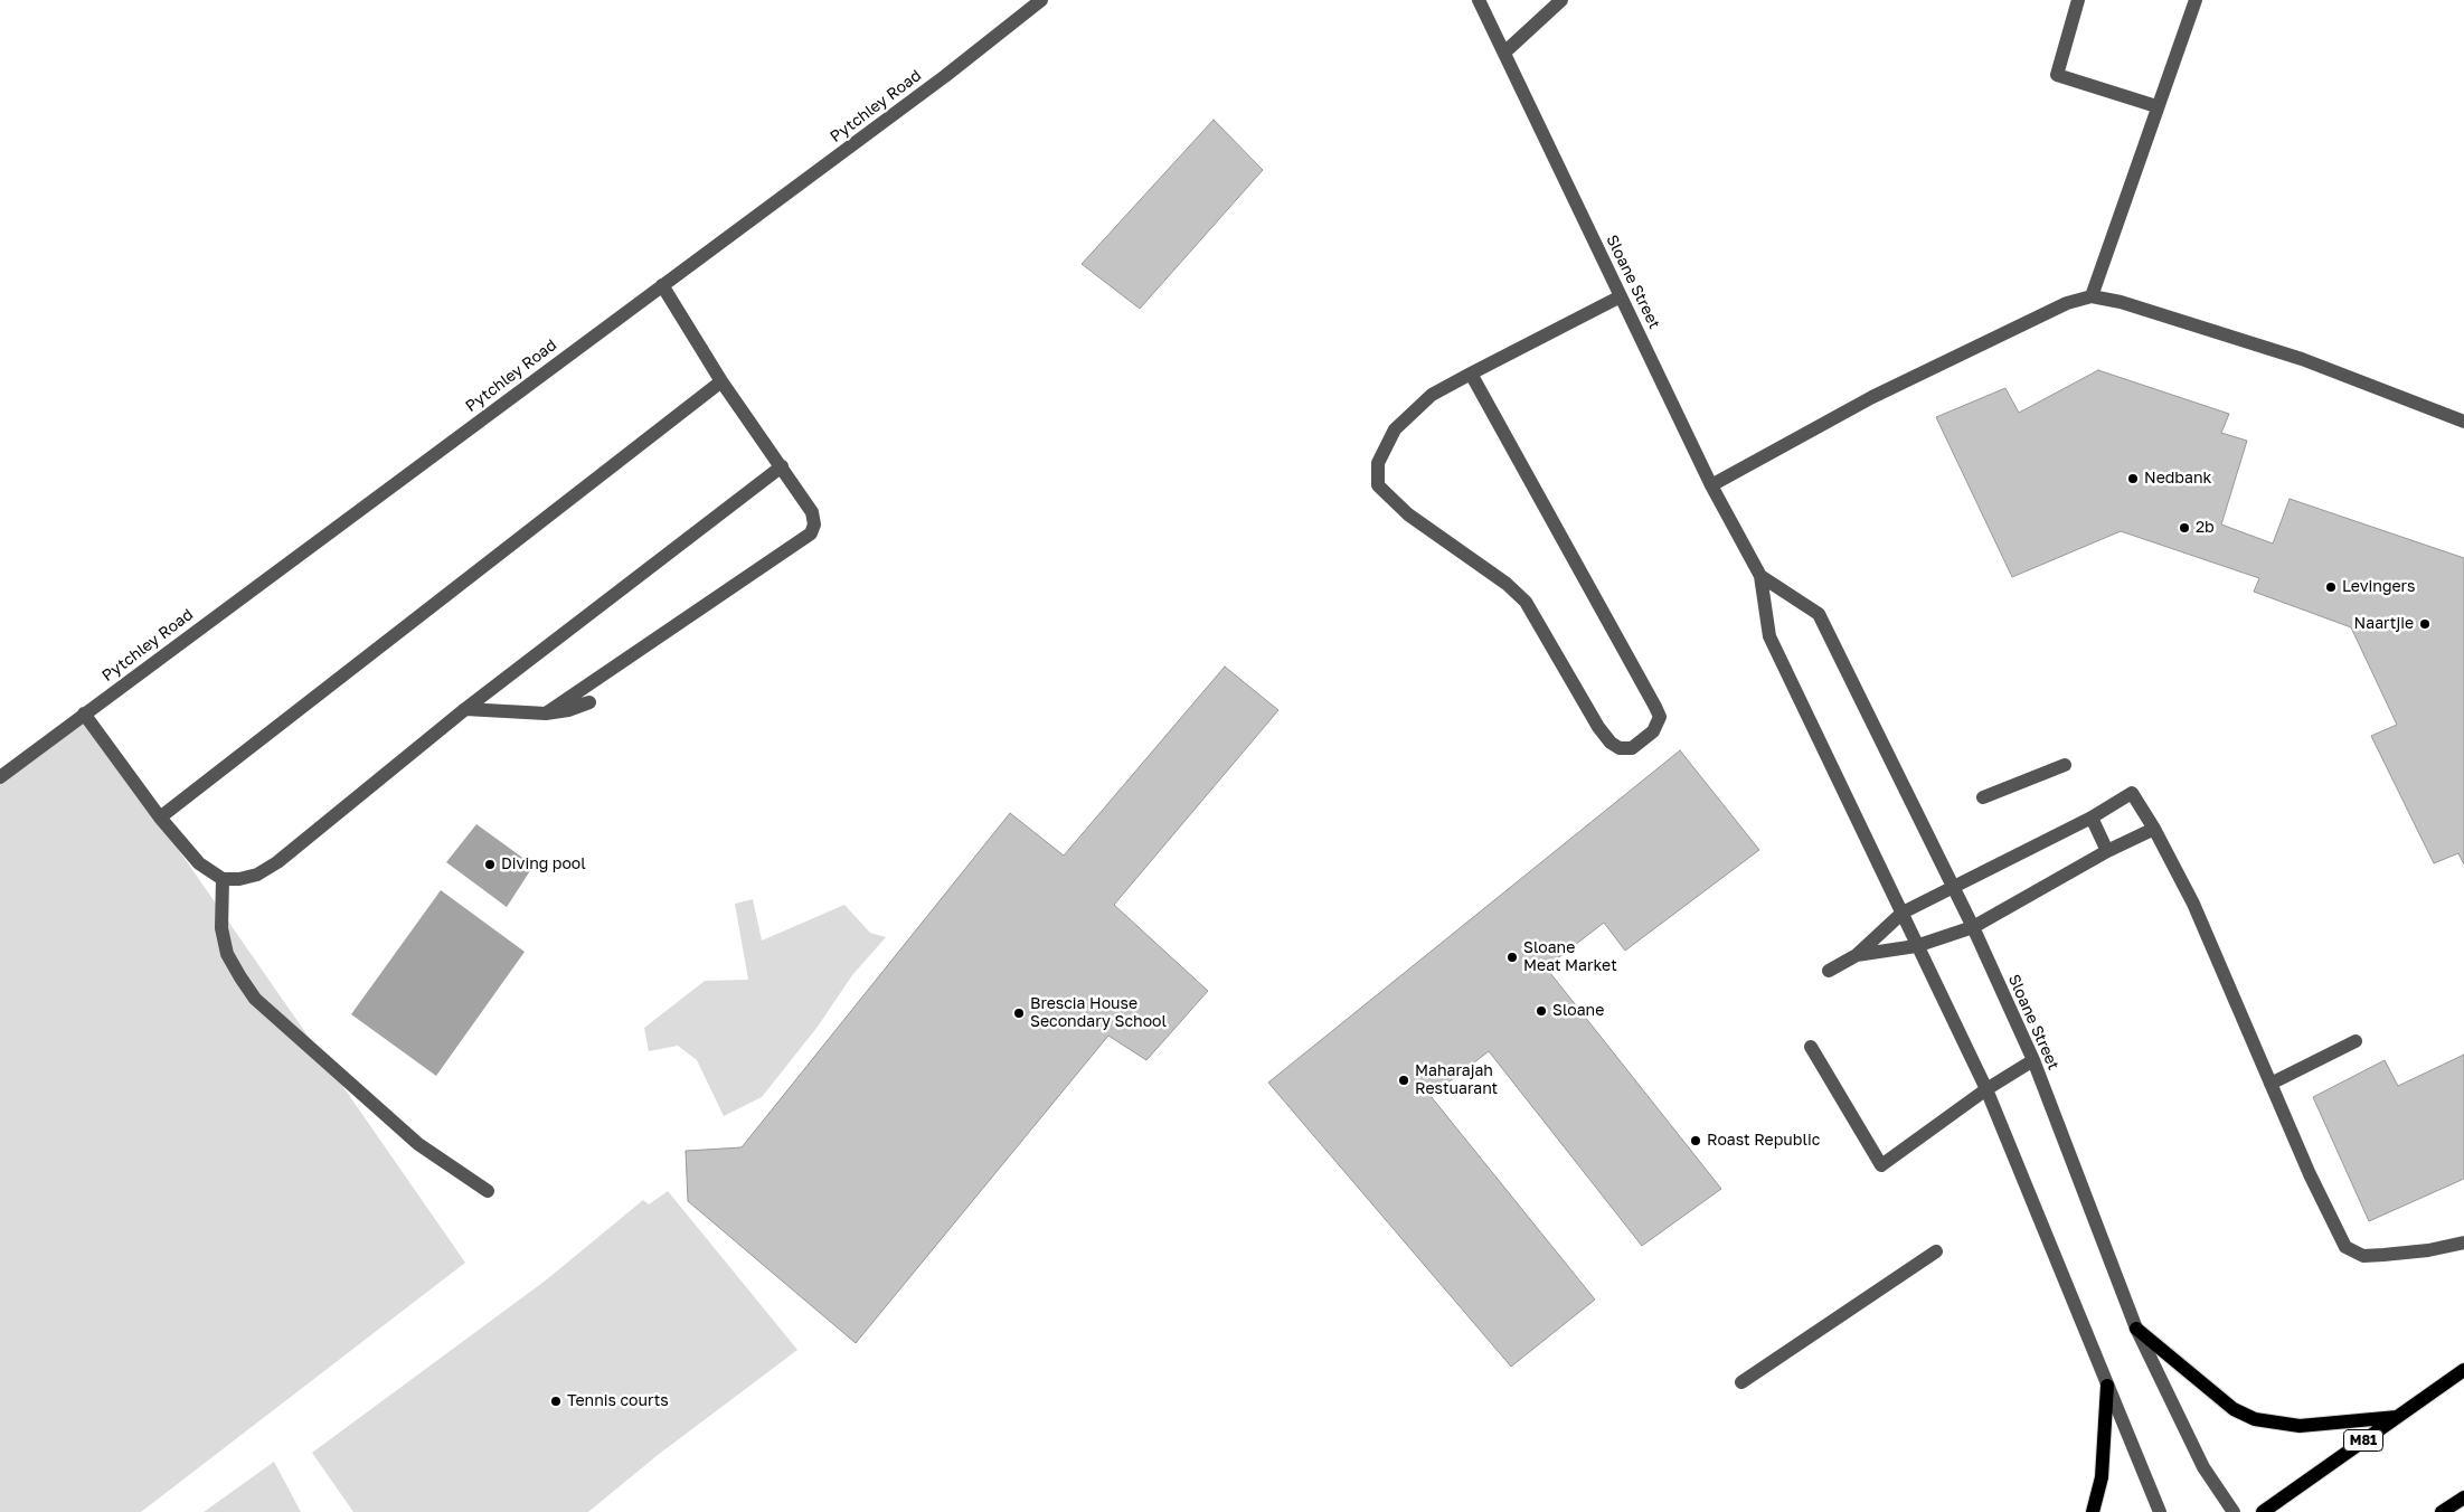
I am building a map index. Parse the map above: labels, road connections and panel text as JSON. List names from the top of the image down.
{
  "streets": {
    "main road": ["M81"],
    "street": ["Pytchley Road", "Sloane Street"]
  },
  "places": [
    "Nedbank",
    "2b",
    "Levingers",
    "Naartjie",
    "Diving pool",
    "Sloane Meat Market",
    "Sloane",
    "Brescia House Secondary School",
    "Maharajah Restuarant",
    "Roast Republic",
    "Tennis courts"
  ]
}
